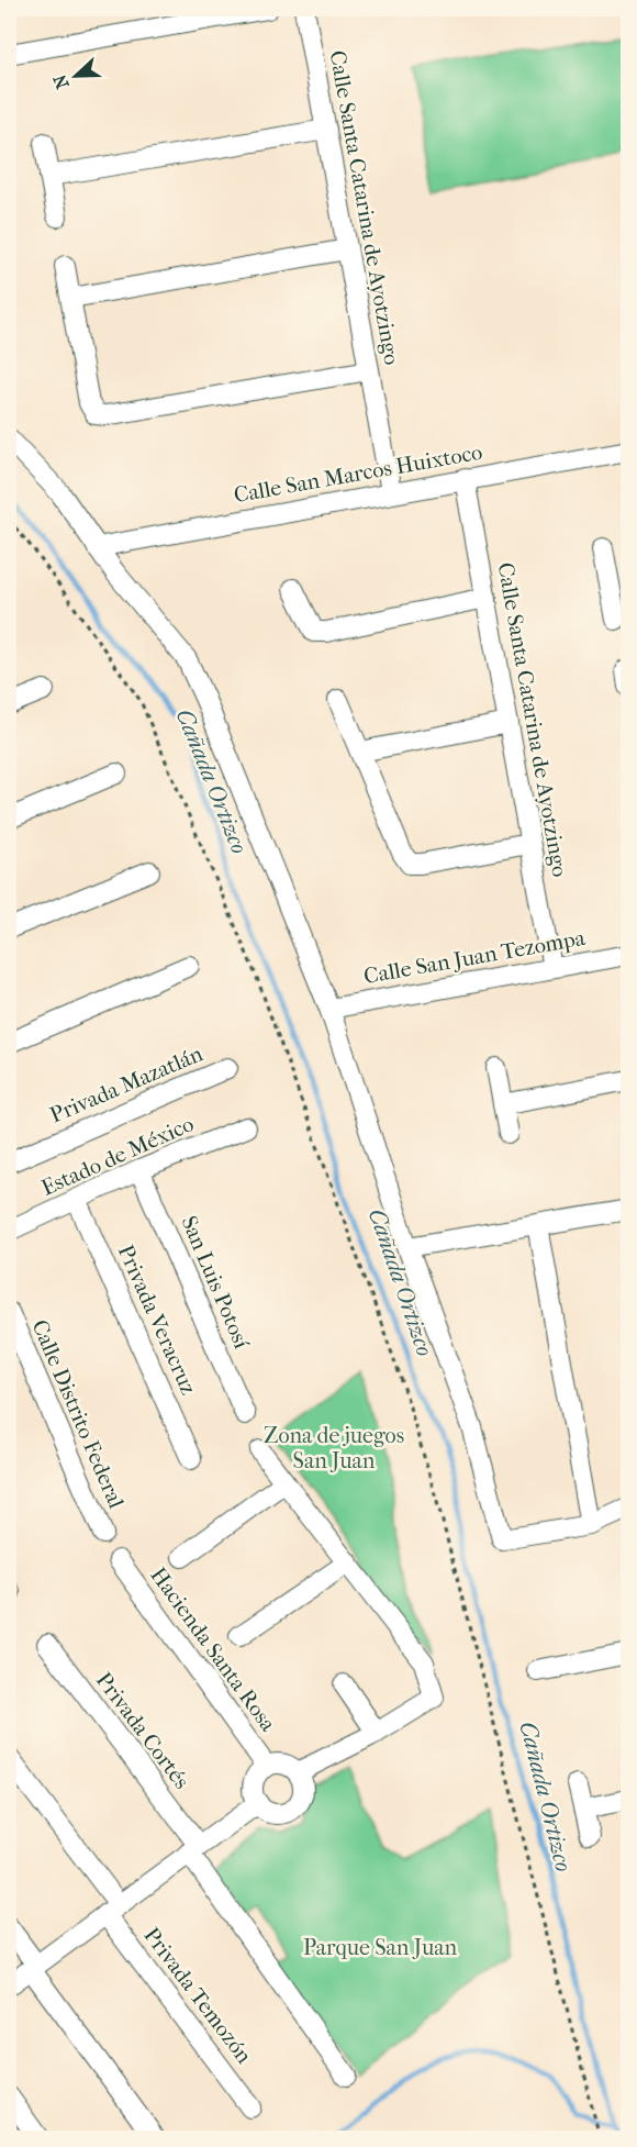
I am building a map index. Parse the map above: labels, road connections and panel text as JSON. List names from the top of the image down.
{
  "streets": {
    "street": [
      "Calle Santa Catarina de Ayotzingo",
      "Calle San Marcos Huixtoco",
      "Calle San Juan Tezompa",
      "Privada Mazatlán",
      "Estado de México",
      "San Luis Potosí",
      "Privada Veracruz",
      "Calle Distrito Federal",
      "Hacienda Santa Rosa",
      "Privada Cortés",
      "Privada Temozón"
    ]
  },
  "crossings": [
    ["Calle Santa Catarina de Ayotzingo", "Calle San Marcos Huixtoco"],
    ["Calle Santa Catarina de Ayotzingo", "Calle San Juan Tezompa"],
    ["Estado de México", "San Luis Potosí"],
    ["Estado de México", "Privada Veracruz"]
  ],
  "water": ["Cañada Ortizco"],
  "parks": ["Zona de juegos San Juan", "Parque San Juan"],
  "north": "left"
}
